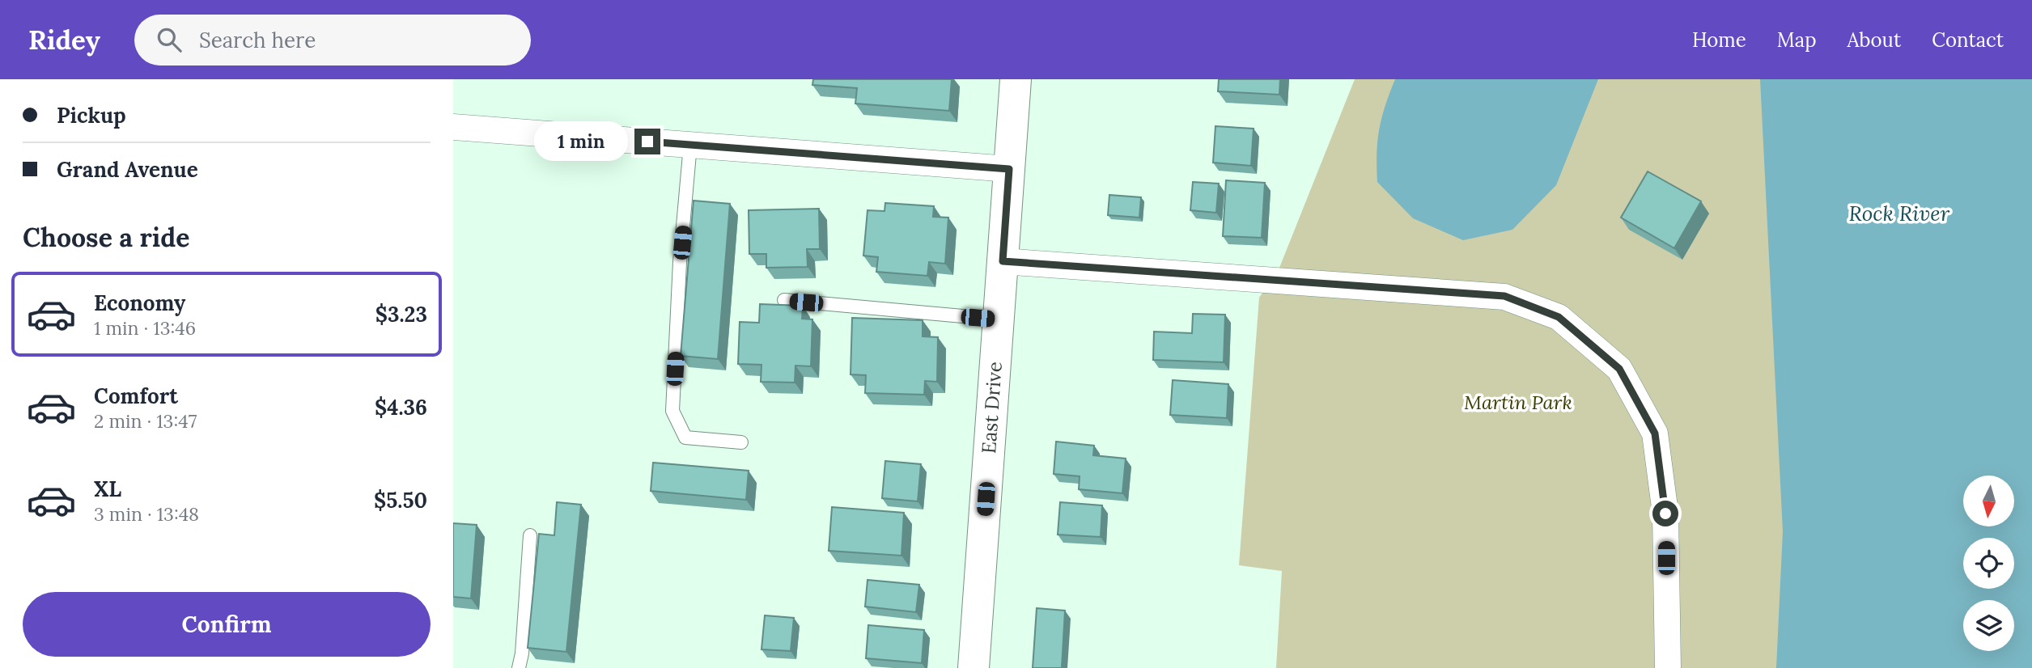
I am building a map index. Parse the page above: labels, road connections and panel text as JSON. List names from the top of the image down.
{
  "streets": {
    "street": ["East Drive"]
  },
  "water": ["Rock River"],
  "parks": ["Martin Park"],
  "north": "bottom",
  "page": {
    "header": "Ridey",
    "search": "Search here",
    "nav": [
      "Home",
      "Map",
      "About",
      "Contact"
    ],
    "banner": ["Pickup", "Grand Avenue"],
    "bubble": "1 min",
    "heading": "Choose a ride",
    "list": [
      {
        "name": "Economy",
        "note": "1 min · 13:46",
        "value": "$3.23"
      },
      {
        "name": "Comfort",
        "note": "2 min · 13:47",
        "value": "$4.36"
      },
      {
        "name": "XL",
        "note": "3 min · 13:48",
        "value": "$5.50"
      }
    ],
    "buttons": "Confirm"
  }
}
